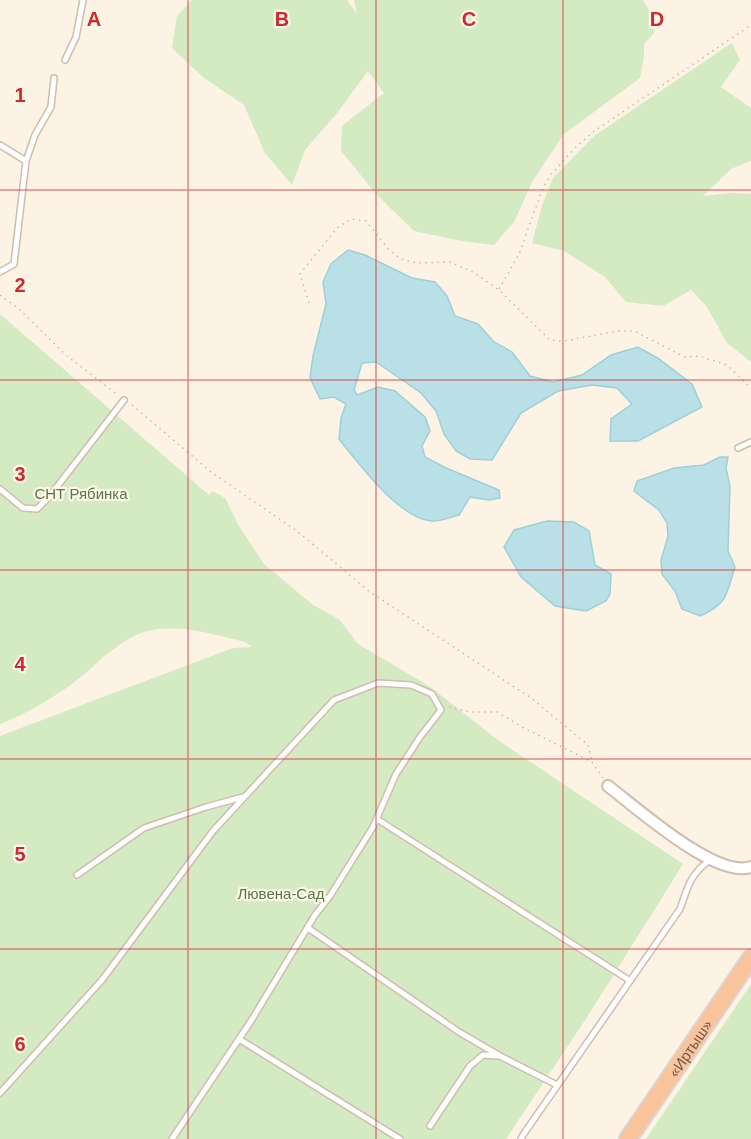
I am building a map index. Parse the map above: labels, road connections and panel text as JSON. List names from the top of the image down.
{
  "streets": {
    "highway": ["«Иртыш»"]
  },
  "parks": ["СНТ Рябинка", "Лювена-Сад"],
  "grid": {
    "columns": [
      "A",
      "B",
      "C",
      "D"
    ],
    "rows": [
      "1",
      "2",
      "3",
      "4",
      "5",
      "6"
    ]
  }
}
